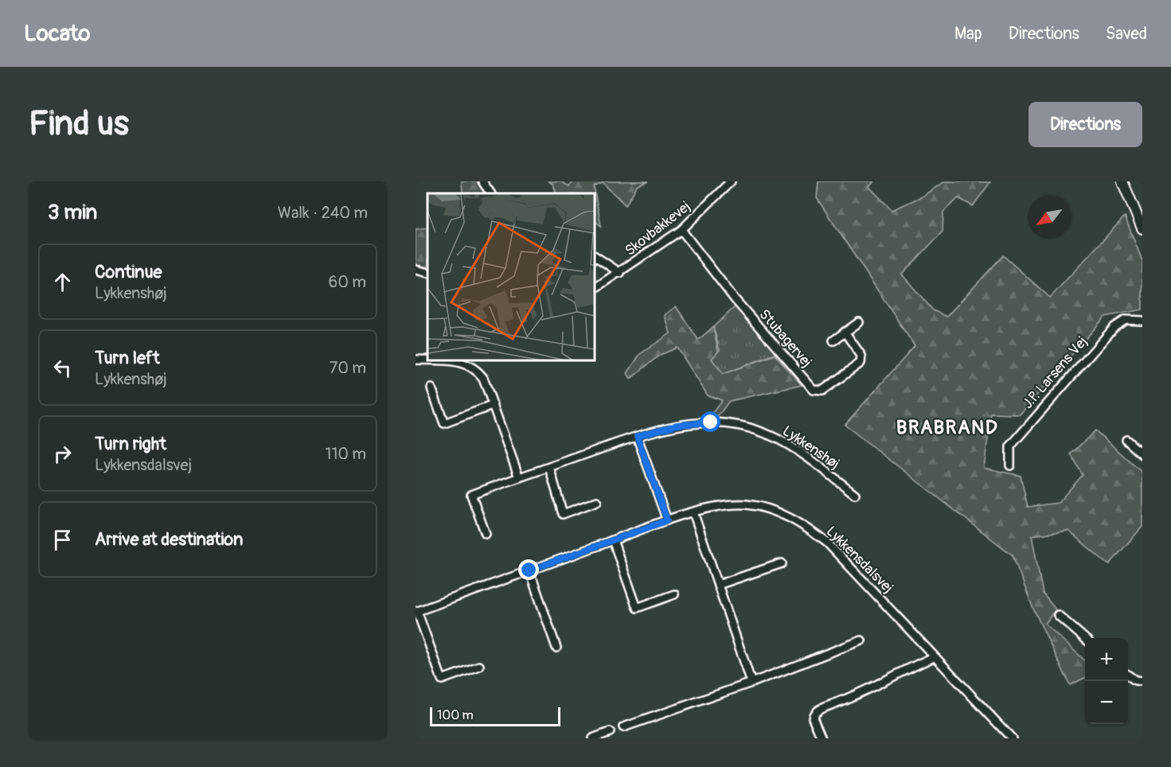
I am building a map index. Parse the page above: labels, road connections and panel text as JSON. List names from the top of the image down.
{
  "streets": {
    "street": [
      "Skovbakkevej",
      "Stubagervej",
      "J.P. Larsens Vej",
      "Lykkenshøj",
      "Lykkensdalsvej"
    ]
  },
  "crossings": [
    ["Skovbakkevej", "Stubagervej"]
  ],
  "districts": ["BRABRAND"],
  "scale_bar": "100 m",
  "north": "bottom left",
  "page": {
    "header": "Locato",
    "nav": ["Map", "Directions", "Saved"],
    "buttons": "Directions",
    "title": "Find us",
    "heading": ["3 min", "Walk · 240 m"],
    "list": [
      ["Continue", "Lykkenshøj", "60 m"],
      ["Turn left", "Lykkenshøj", "70 m"],
      ["Turn right", "Lykkensdalsvej", "110 m"],
      "Arrive at destination"
    ],
    "map_buttons": ["+", "−"],
    "scale": "100 m"
  }
}
